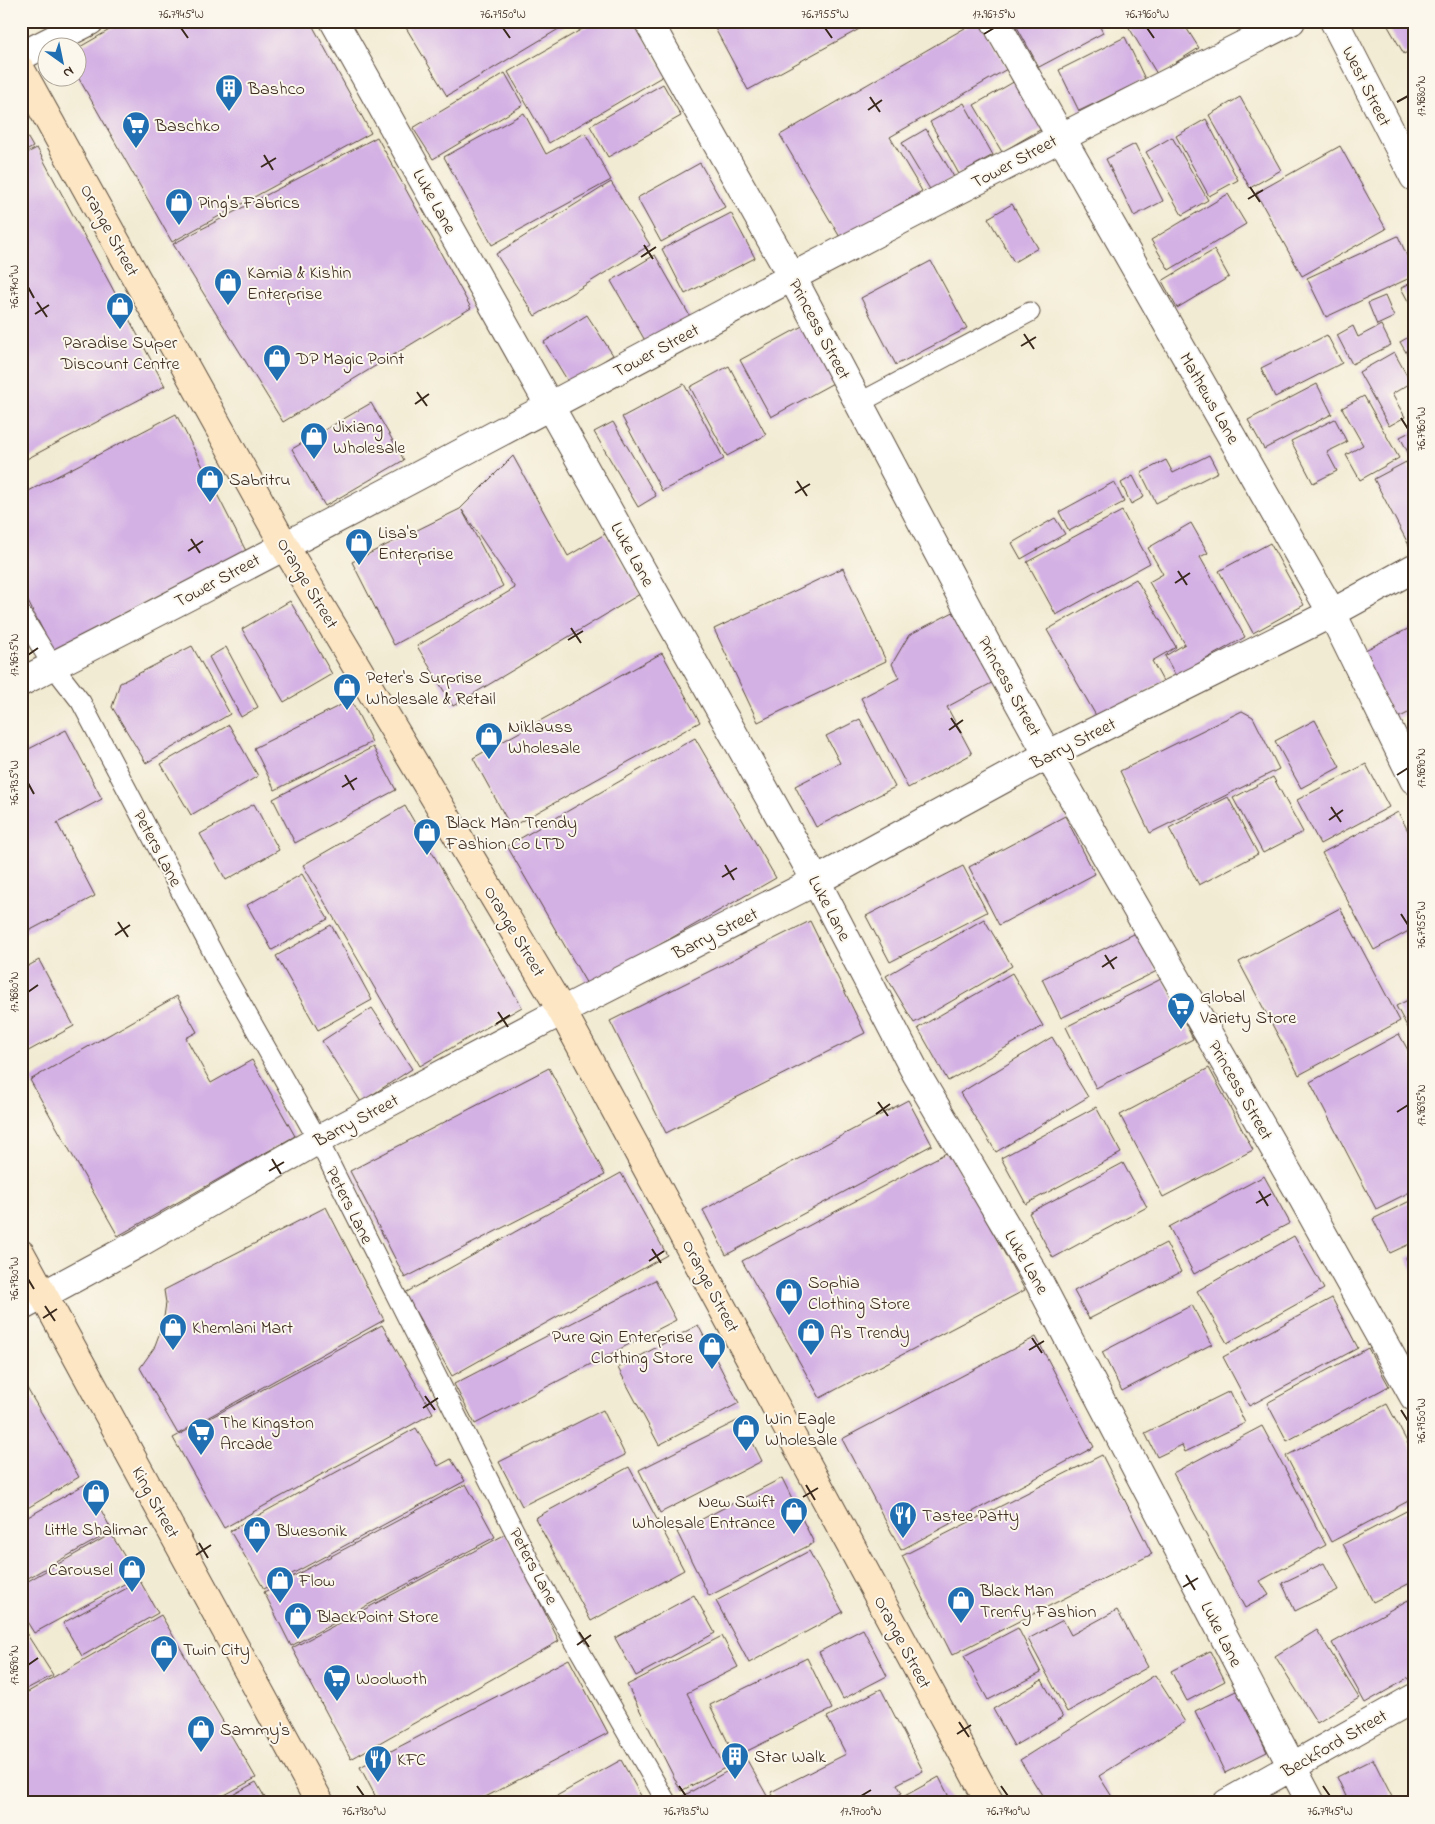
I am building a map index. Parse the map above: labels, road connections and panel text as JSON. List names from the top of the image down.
{
  "streets": {
    "street": [
      "West Street",
      "Tower Street",
      "Luke Lane",
      "Orange Street",
      "Princess Street",
      "Mathews Lane",
      "Barry Street",
      "King Street",
      "Beckford Street"
    ],
    "lane": ["Peters Lane"]
  },
  "crossings": [
    ["Tower Street", "Luke Lane"],
    ["Tower Street", "Orange Street"],
    ["Tower Street", "Princess Street"],
    ["Tower Street", "Mathews Lane"],
    ["Tower Street", "Peters Lane"],
    ["Luke Lane", "Barry Street"],
    ["Luke Lane", "Beckford Street"],
    ["Orange Street", "Barry Street"],
    ["Princess Street", "Barry Street"],
    ["Mathews Lane", "Barry Street"],
    ["Barry Street", "Peters Lane"],
    ["Barry Street", "King Street"]
  ],
  "places": {
    "building": ["Bashco", "Star Walk"],
    "supermarket": [
      "Baschko",
      "Global Variety Store",
      "The Kingston Arcade",
      "Woolwoth"
    ],
    "shop": [
      "Ping's Fabrics",
      "Kamia & Kishin Enterprise",
      "Paradise Super Discount Centre",
      "DP Magic Point",
      "Jixiang Wholesale",
      "Sabritru",
      "Lisa's Enterprise",
      "Peter's Surprise Wholesale & Retail",
      "Niklauss Wholesale",
      "Black Man Trendy Fashion Co LTD",
      "Sophia Clothing Store",
      "Khemlani Mart",
      "A's Trendy",
      "Pure Qin Enterprise Clothing Store",
      "Win Eagle Wholesale",
      "Little Shalimar",
      "New Swift Wholesale Entrance",
      "Bluesonik",
      "Carousel",
      "Flow",
      "Black Man Trenfy Fashion",
      "BlackPoint Store",
      "Twin City",
      "Sammy's"
    ],
    "restaurant": ["Tastee Patty", "KFC"]
  },
  "north": "bottom right",
  "coordinates": [
    "76.7945°W",
    "76.7950°W",
    "76.7955°W",
    "17.9675°N",
    "76.7960°W",
    "17.9680°N",
    "76.7940°W",
    "17.9690°N",
    "76.7935°W",
    "17.9695°N",
    "76.7930°W",
    "17.9700°N"
  ]
}
